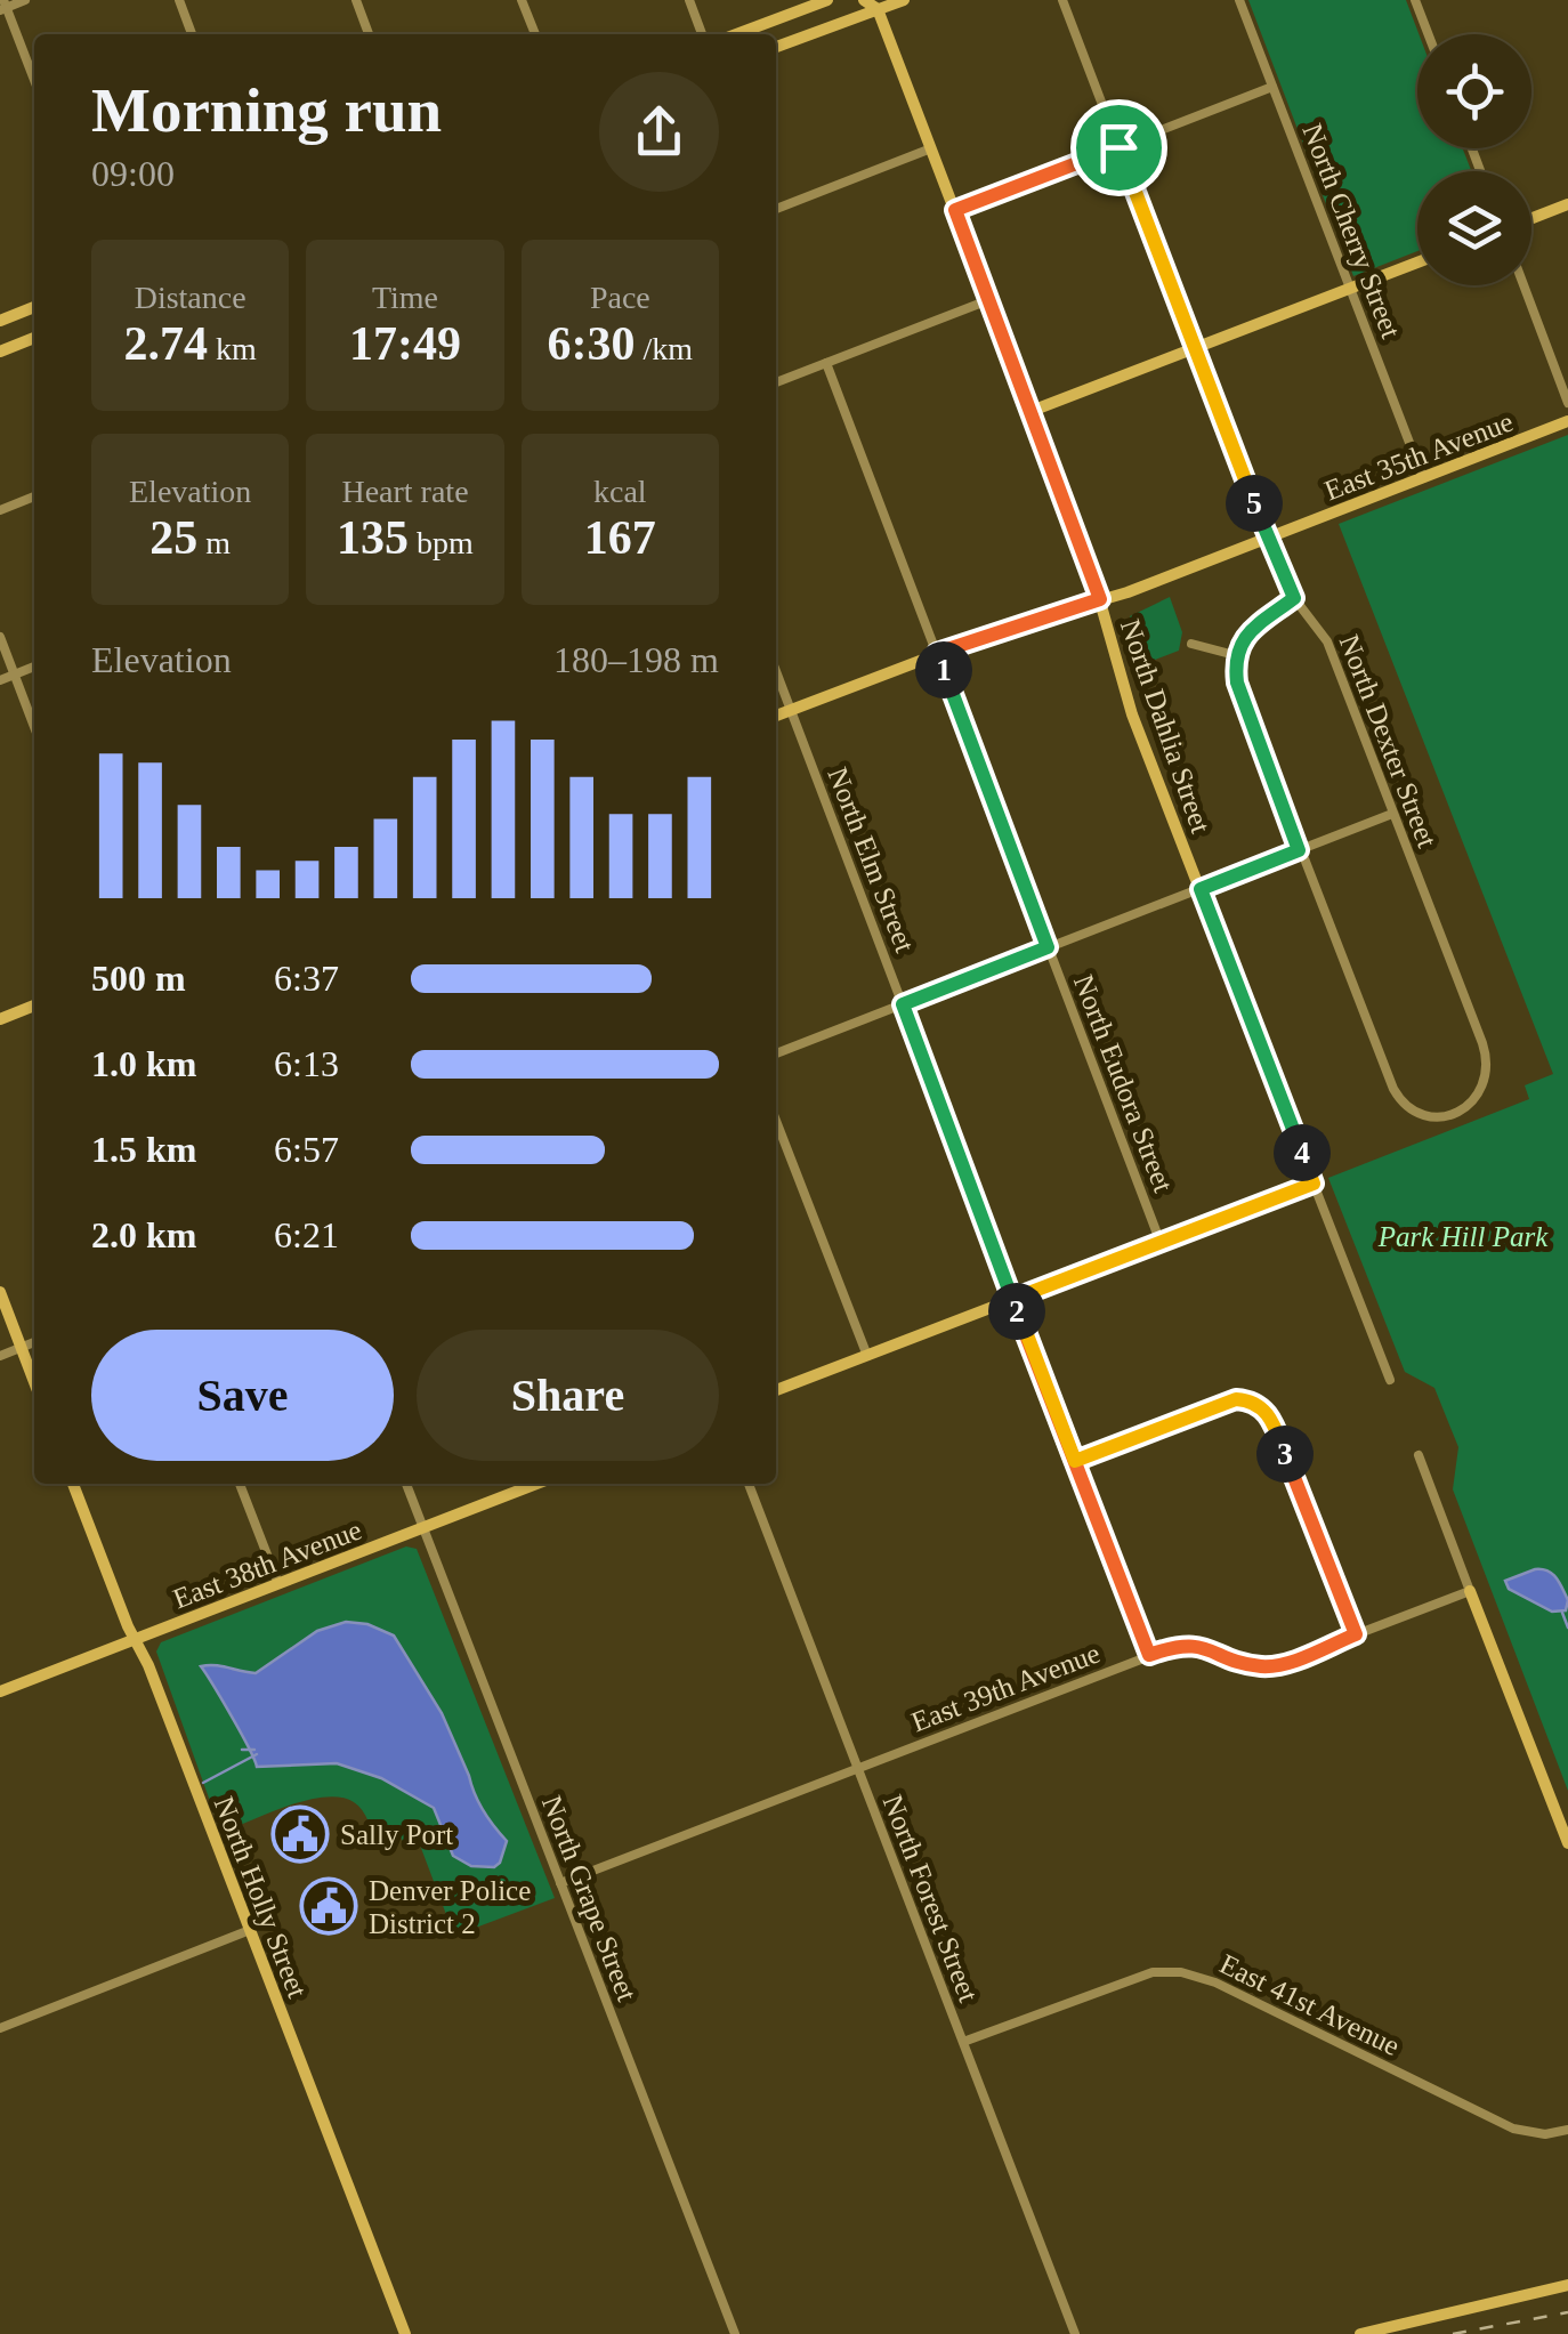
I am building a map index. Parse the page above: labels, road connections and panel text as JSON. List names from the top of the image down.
{
  "streets": {
    "street": [
      "North Cherry Street",
      "East 35th Avenue",
      "North Dahlia Street",
      "North Dexter Street",
      "North Elm Street",
      "North Eudora Street",
      "East 38th Avenue",
      "East 39th Avenue",
      "North Holly Street",
      "North Grape Street",
      "North Forest Street",
      "East 41st Avenue"
    ]
  },
  "crossings": [
    ["North Cherry Street", "East 35th Avenue"],
    ["East 35th Avenue", "North Dahlia Street"],
    ["East 35th Avenue", "North Dexter Street"],
    ["East 35th Avenue", "North Elm Street"],
    ["East 35th Avenue", "North Eudora Street"],
    ["North Elm Street", "East 39th Avenue"],
    ["East 38th Avenue", "North Holly Street"],
    ["East 38th Avenue", "North Grape Street"],
    ["East 39th Avenue", "North Grape Street"],
    ["East 39th Avenue", "North Forest Street"],
    ["North Forest Street", "East 41st Avenue"]
  ],
  "parks": ["Park Hill Park"],
  "places": {
    "public building": ["Sally Port", "Denver Police District 2"]
  },
  "page": {
    "heading": ["Morning run", "09:00"],
    "stats": [
      ["Distance", "2.74 km"],
      ["Time", "17:49"],
      ["Pace", "6:30 /km"],
      ["Elevation", "25 m"],
      ["Heart rate", "135 bpm"],
      ["kcal", "167"]
    ],
    "pins": [
      "5",
      "1",
      "4",
      "2",
      "3"
    ],
    "chart": ["Elevation", "180–198 m"],
    "list": [
      {
        "name": "500 m",
        "note": "6:37"
      },
      {
        "name": "1.0 km",
        "note": "6:13"
      },
      {
        "name": "1.5 km",
        "note": "6:57"
      },
      {
        "name": "2.0 km",
        "note": "6:21"
      }
    ],
    "buttons": ["Save", "Share"]
  }
}
